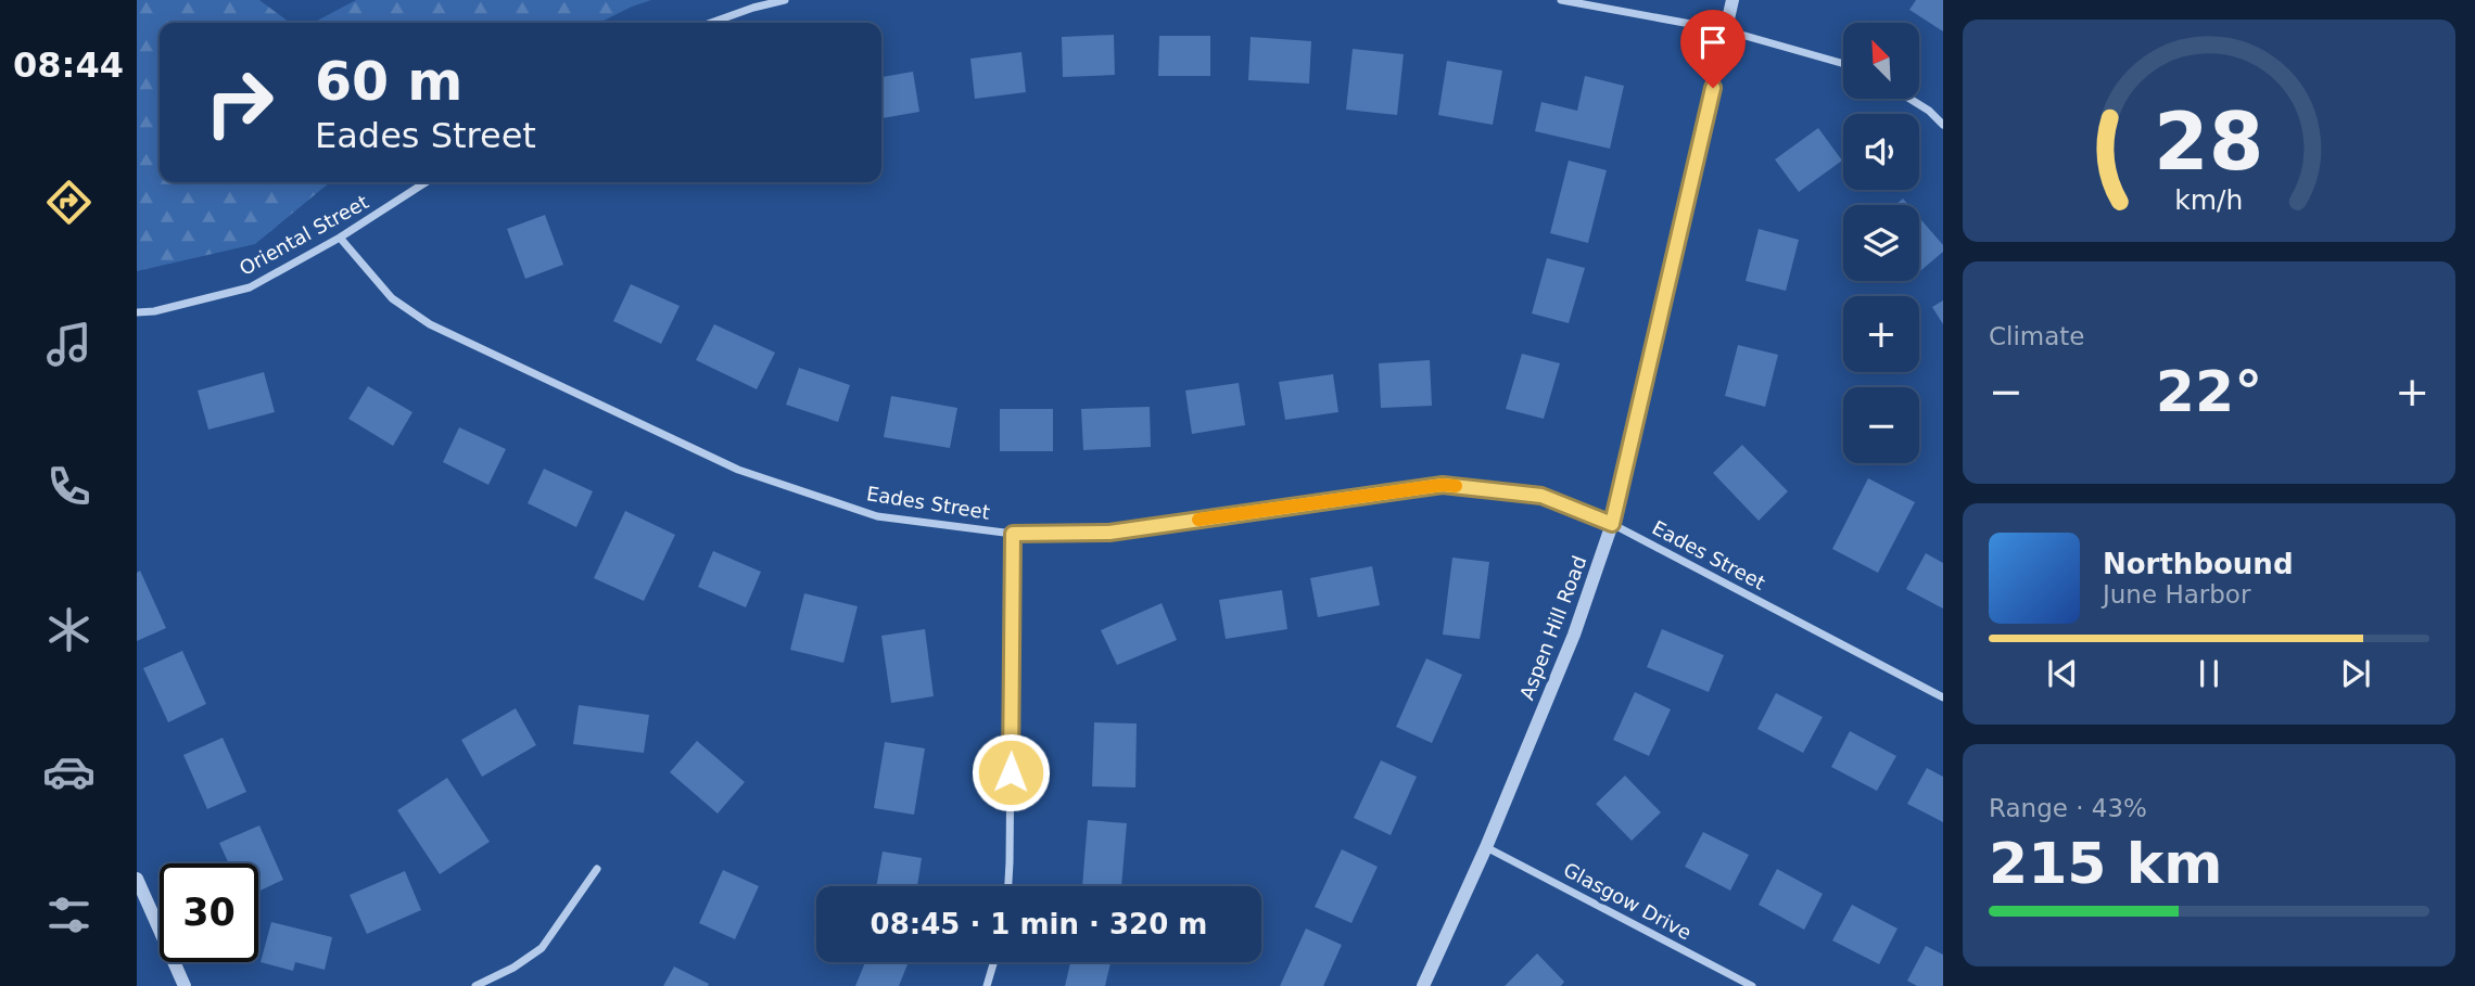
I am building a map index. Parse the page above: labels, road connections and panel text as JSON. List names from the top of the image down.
{
  "streets": {
    "street": [
      "Oriental Street",
      "Eades Street",
      "Aspen Hill Road",
      "Glasgow Drive"
    ]
  },
  "crossings": [
    ["Oriental Street", "Eades Street"],
    ["Eades Street", "Aspen Hill Road"],
    ["Aspen Hill Road", "Glasgow Drive"]
  ],
  "north": "top left",
  "page": {
    "tabs": "08:44",
    "map_buttons": ["+", "−"],
    "turn": ["60 m", "Eades Street"],
    "tile": [
      "Climate",
      ["Range · 43%", "215 km"]
    ],
    "heat": ["−", "22°", "+"],
    "song": ["Northbound", "June Harbor"],
    "limit": "30",
    "trip": "08:45 · 1 min · 320 m",
    "gauge": ["28", "km/h"]
  }
}
